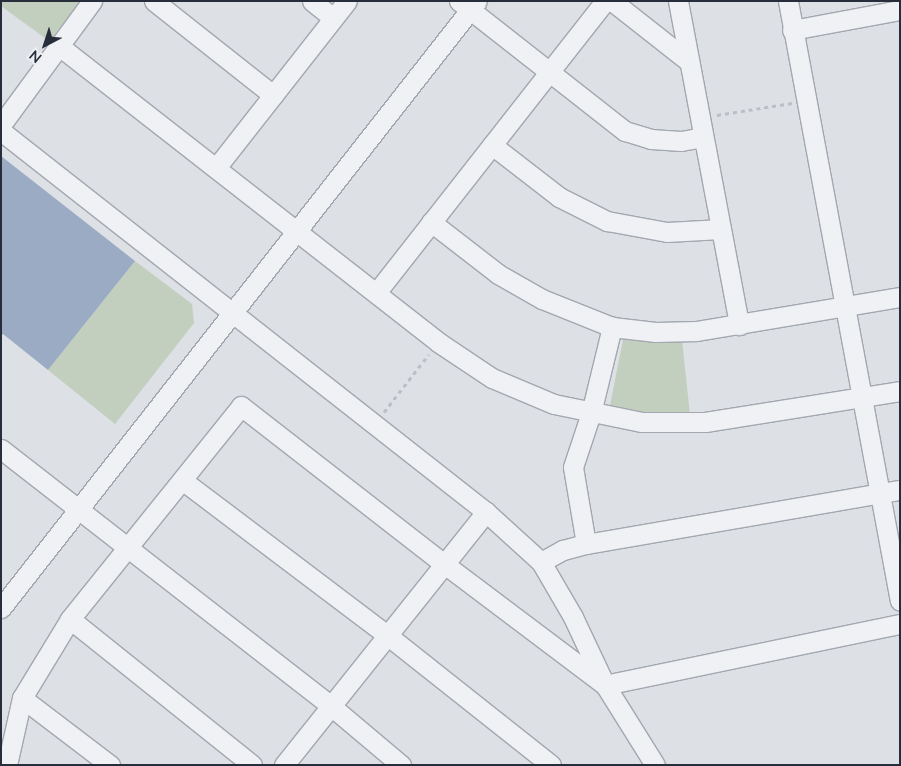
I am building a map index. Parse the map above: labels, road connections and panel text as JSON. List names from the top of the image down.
{
  "north": "bottom left"
}
